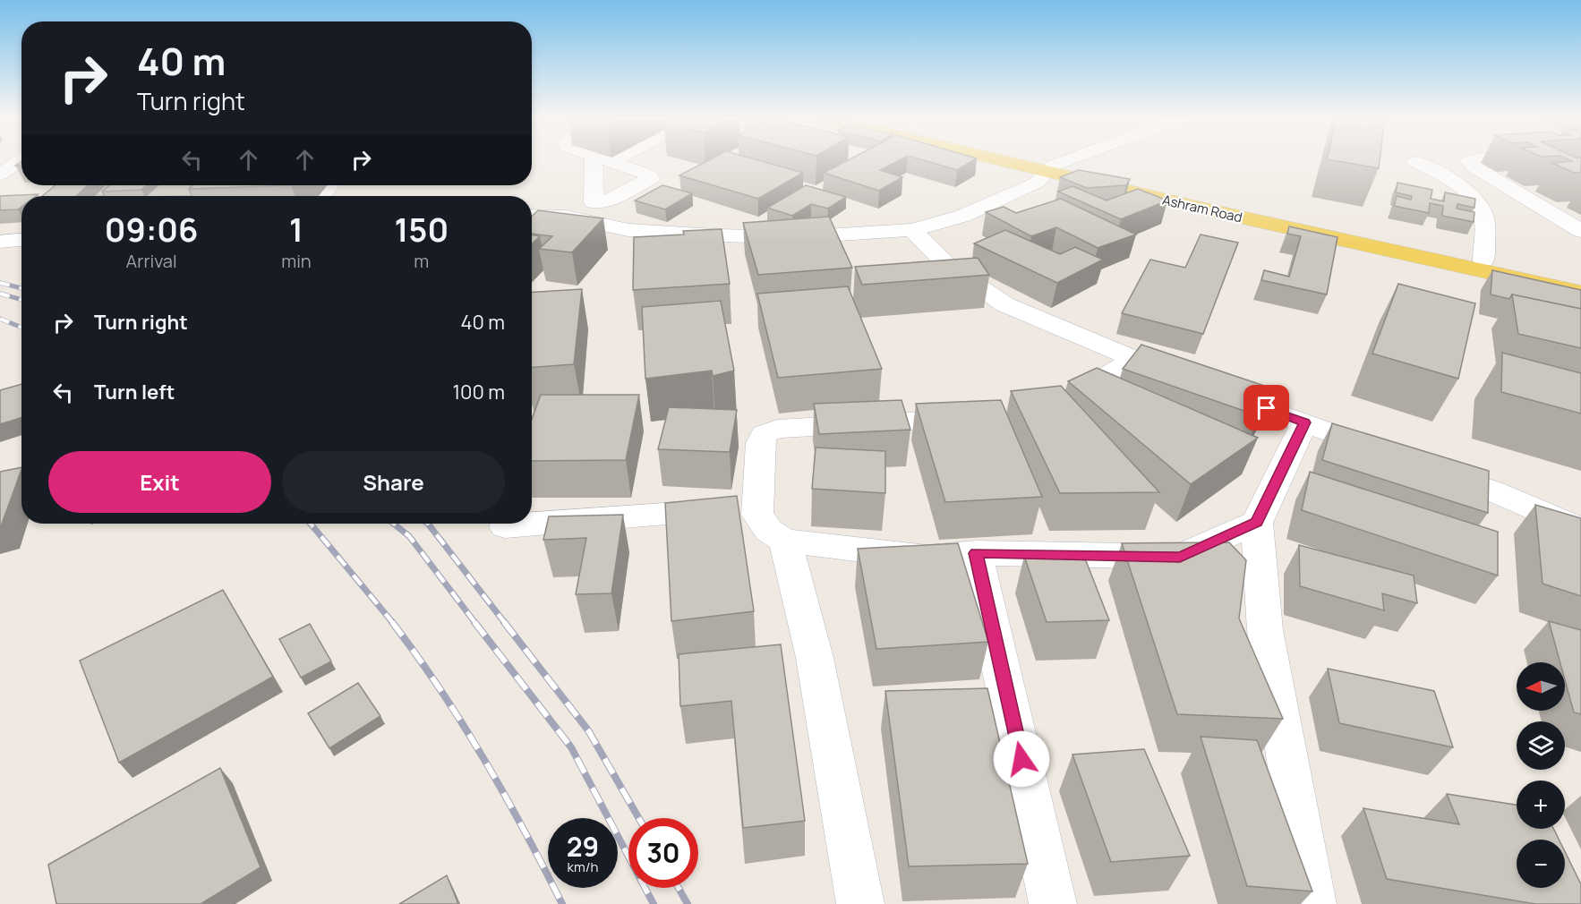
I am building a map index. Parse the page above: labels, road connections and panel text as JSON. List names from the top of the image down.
{
  "streets": {
    "main road": ["Ashram Road"]
  },
  "north": "left",
  "page": {
    "turn": ["40 m", "Turn right"],
    "eta": [
      "09:06",
      "Arrival",
      "1",
      "min",
      "150",
      "m"
    ],
    "list": [
      {
        "name": "Turn right",
        "value": "40 m"
      },
      {
        "name": "Turn left",
        "value": "100 m"
      }
    ],
    "buttons": ["Exit", "Share"],
    "map_buttons": ["+", "−"],
    "speed": "29 km/h",
    "limit": "30"
  }
}
